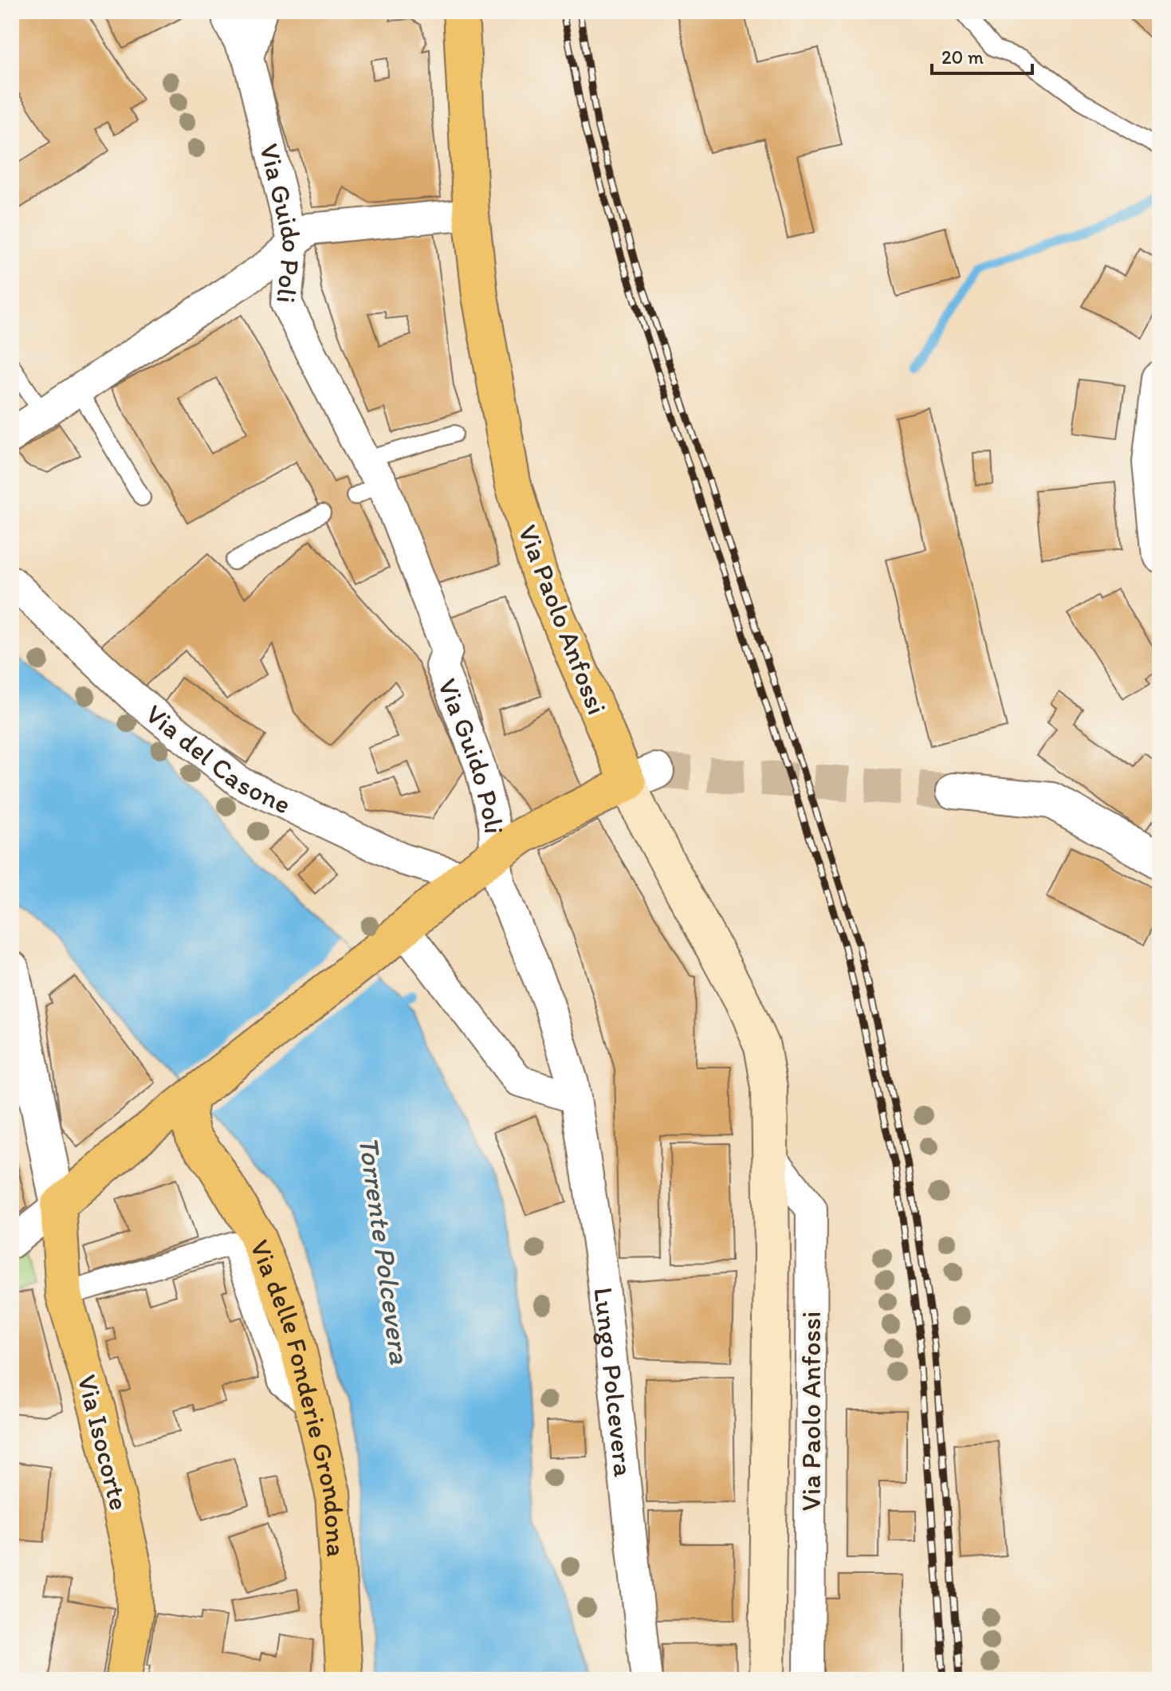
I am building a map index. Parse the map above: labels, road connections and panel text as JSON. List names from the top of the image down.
{
  "streets": {
    "main road": ["Via Paolo Anfossi", "Via delle Fonderie Grondona", "Via Isocorte"],
    "street": ["Via Guido Poli", "Via del Casone", "Lungo Polcevera"]
  },
  "crossings": [
    ["Via Guido Poli", "Lungo Polcevera"]
  ],
  "water": ["Torrente Polcevera"],
  "scale_bar": "20 m"
}
